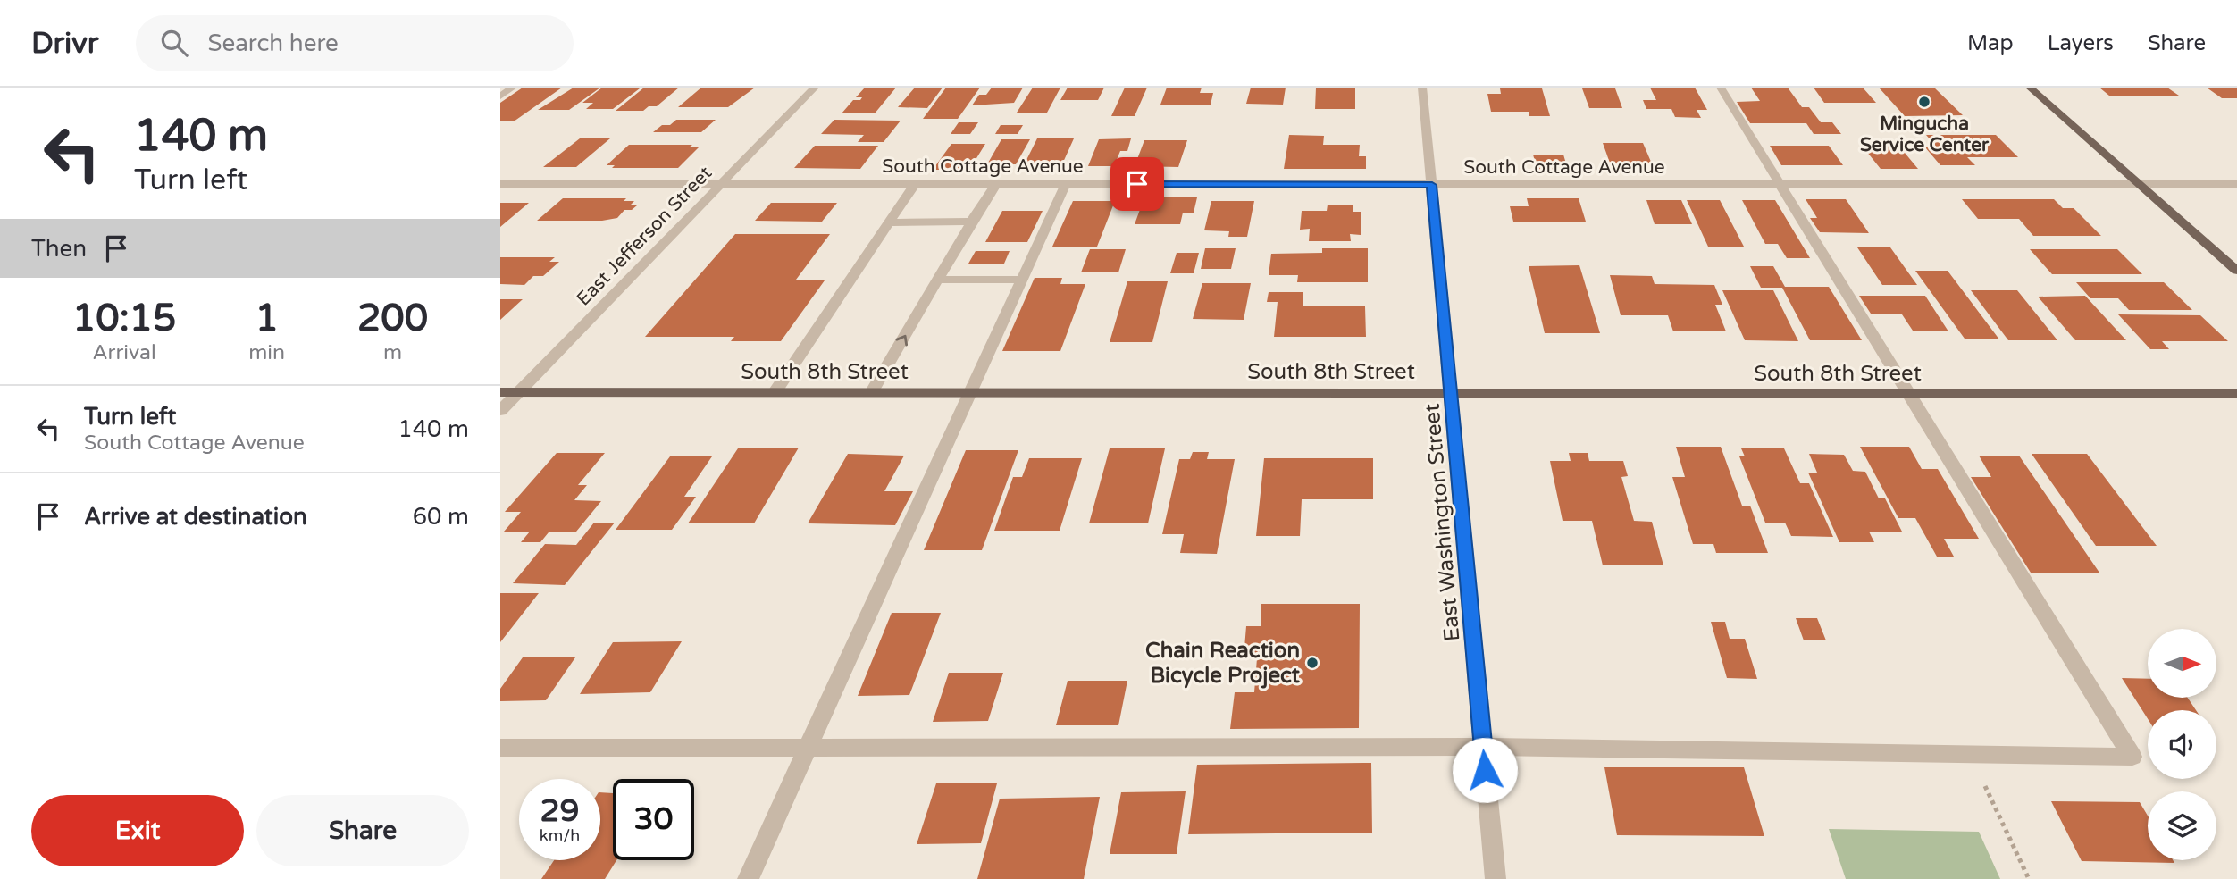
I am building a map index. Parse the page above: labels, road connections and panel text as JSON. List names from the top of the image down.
{
  "streets": {
    "main road": ["South 8th Street"],
    "street": ["South Cottage Avenue", "East Jefferson Street", "East Washington Street"]
  },
  "crossings": [
    ["South Cottage Avenue", "East Jefferson Street"],
    ["South Cottage Avenue", "East Washington Street"],
    ["East Jefferson Street", "South 8th Street"],
    ["South 8th Street", "East Washington Street"]
  ],
  "places": ["Mingucha Service Center", "Chain Reaction Bicycle Project"],
  "north": "right",
  "page": {
    "header": "Drivr",
    "search": "Search here",
    "nav": ["Map", "Layers", "Share"],
    "turn": ["140 m", "Turn left"],
    "then": "Then",
    "eta": [
      "10:15",
      "Arrival",
      "1",
      "min",
      "200",
      "m"
    ],
    "list": [
      {
        "name": "Turn left",
        "note": "South Cottage Avenue",
        "value": "140 m"
      },
      {
        "name": "Arrive at destination",
        "value": "60 m"
      }
    ],
    "speed": "29 km/h",
    "limit": "30",
    "buttons": ["Exit", "Share"]
  }
}
